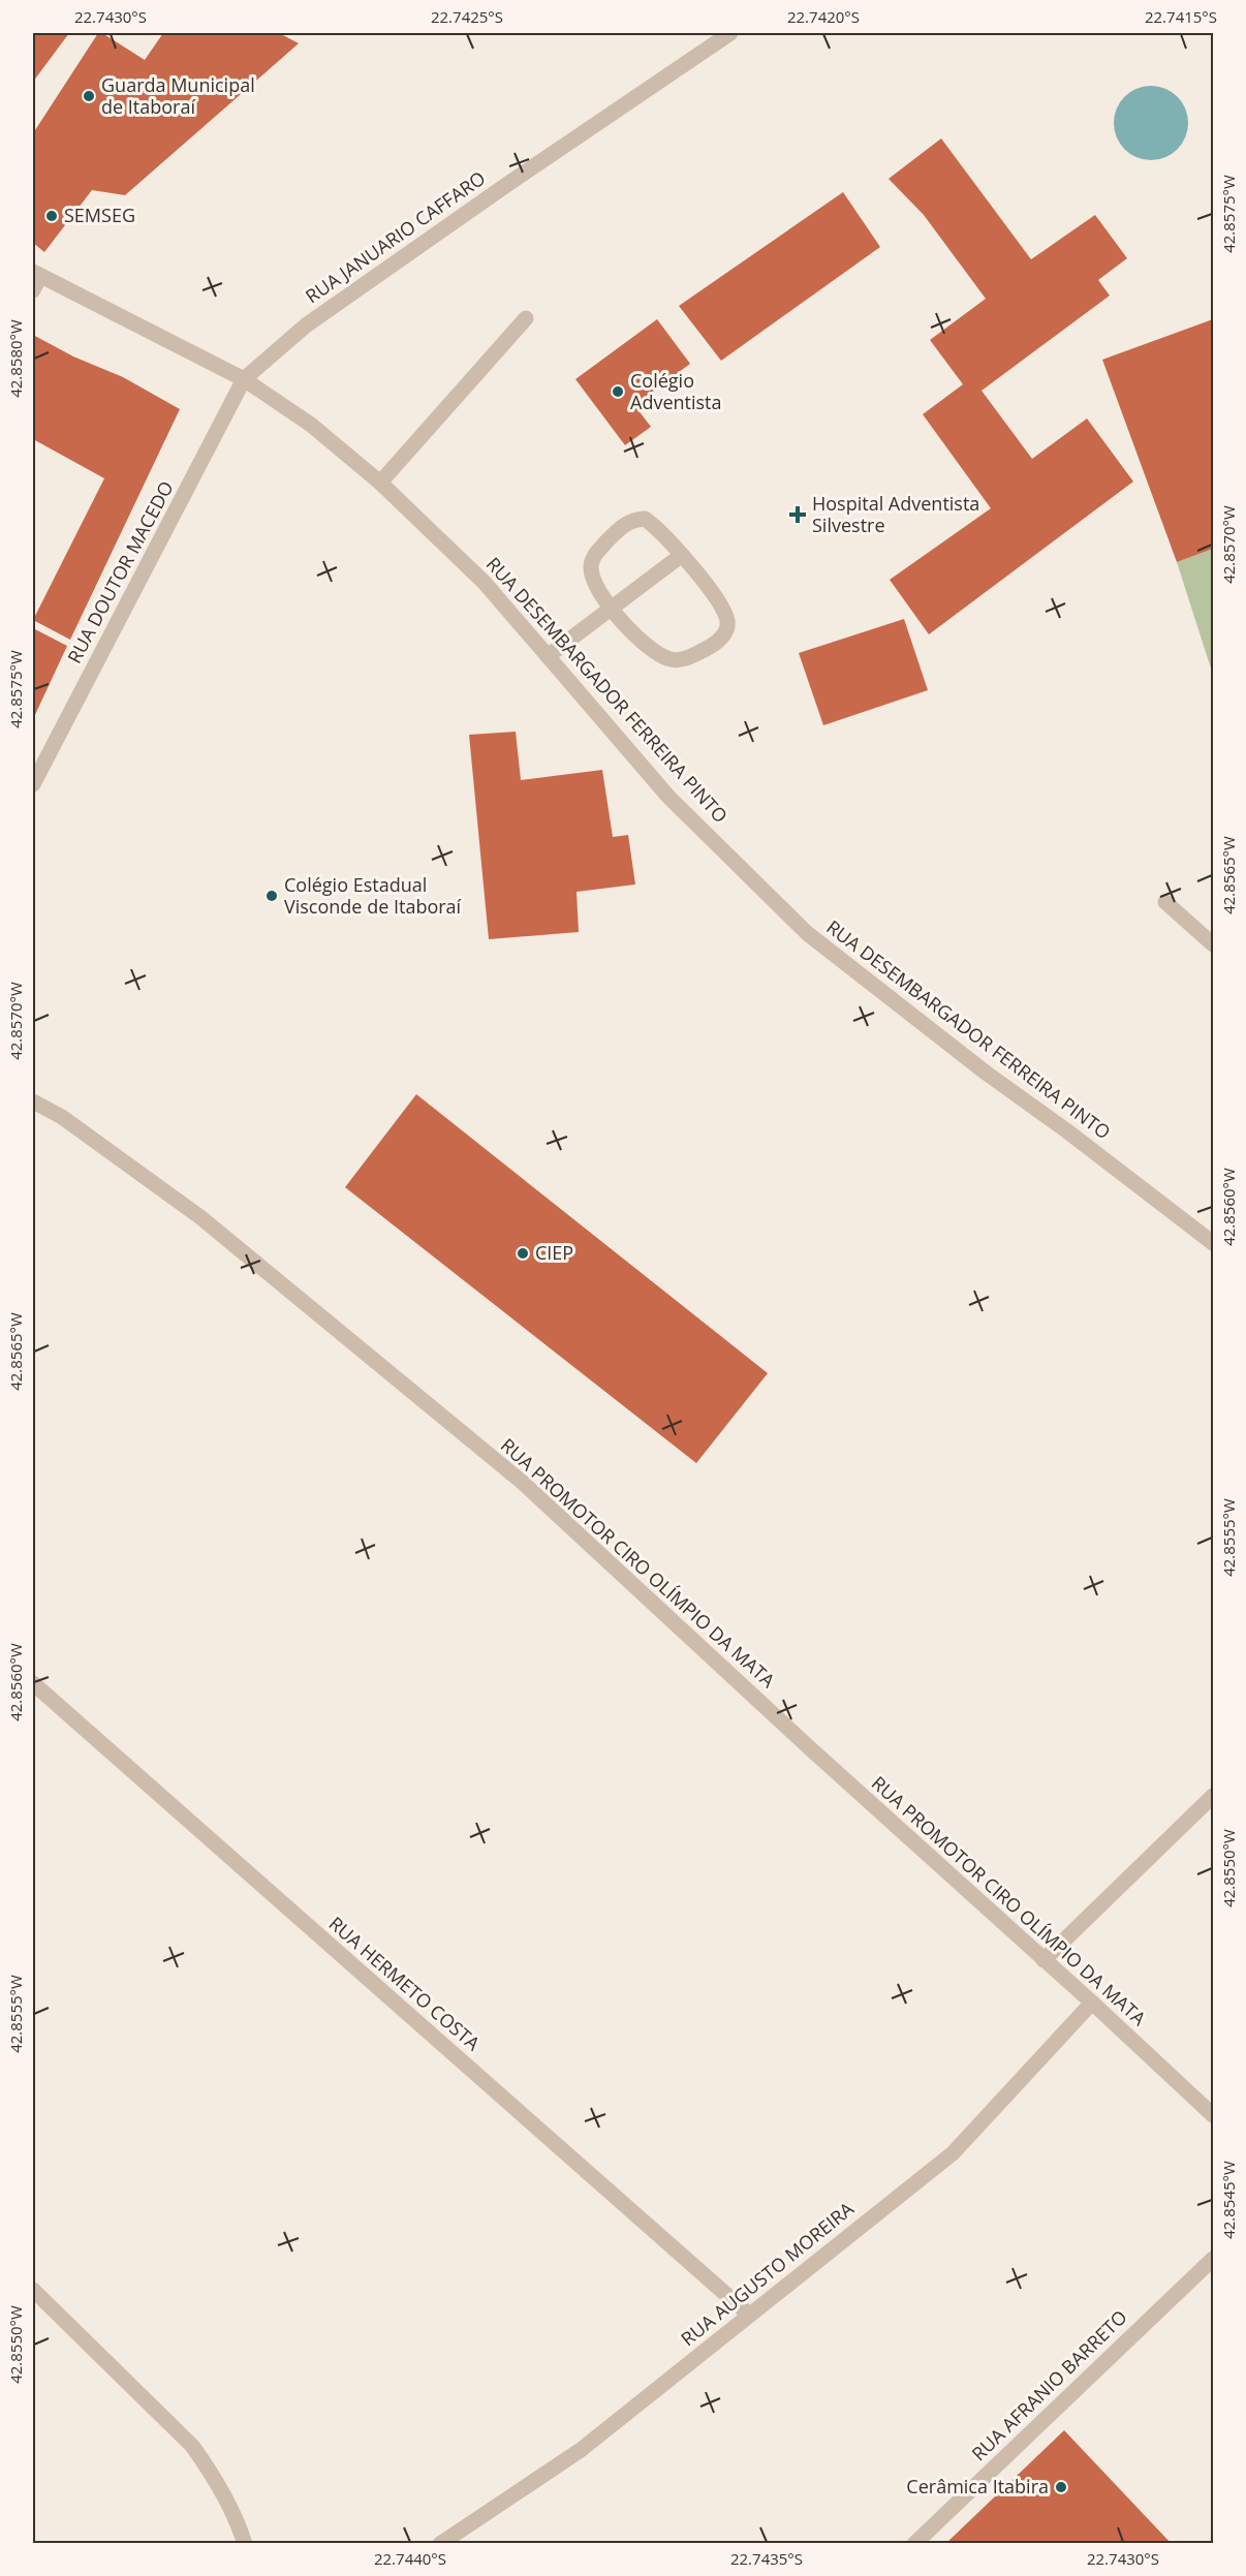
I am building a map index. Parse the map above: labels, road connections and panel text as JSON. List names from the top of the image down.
{
  "streets": {
    "street": [
      "RUA JANUARIO CAFFARO",
      "RUA DOUTOR MACEDO",
      "RUA DESEMBARGADOR FERREIRA PINTO",
      "RUA PROMOTOR CIRO OLÍMPIO DA MATA",
      "RUA HERMETO COSTA",
      "RUA AUGUSTO MOREIRA",
      "RUA AFRANIO BARRETO"
    ]
  },
  "crossings": [
    ["RUA JANUARIO CAFFARO", "RUA DOUTOR MACEDO"],
    ["RUA JANUARIO CAFFARO", "RUA DESEMBARGADOR FERREIRA PINTO"],
    ["RUA DOUTOR MACEDO", "RUA DESEMBARGADOR FERREIRA PINTO"],
    ["RUA PROMOTOR CIRO OLÍMPIO DA MATA", "RUA AUGUSTO MOREIRA"],
    ["RUA HERMETO COSTA", "RUA AUGUSTO MOREIRA"]
  ],
  "places": {
    "other": [
      "Guarda Municipal de Itaboraí",
      "SEMSEG",
      "Colégio Adventista",
      "Colégio Estadual Visconde de Itaboraí",
      "CIEP",
      "Cerâmica Itabira"
    ],
    "health": ["Hospital Adventista Silvestre"]
  },
  "coordinates": [
    "22.7430°S",
    "22.7425°S",
    "22.7420°S",
    "22.7415°S",
    "42.8575°W",
    "42.8580°W",
    "42.8570°W",
    "42.8565°W",
    "42.8560°W",
    "42.8555°W",
    "42.8550°W",
    "42.8545°W",
    "22.7440°S",
    "22.7435°S"
  ]
}
